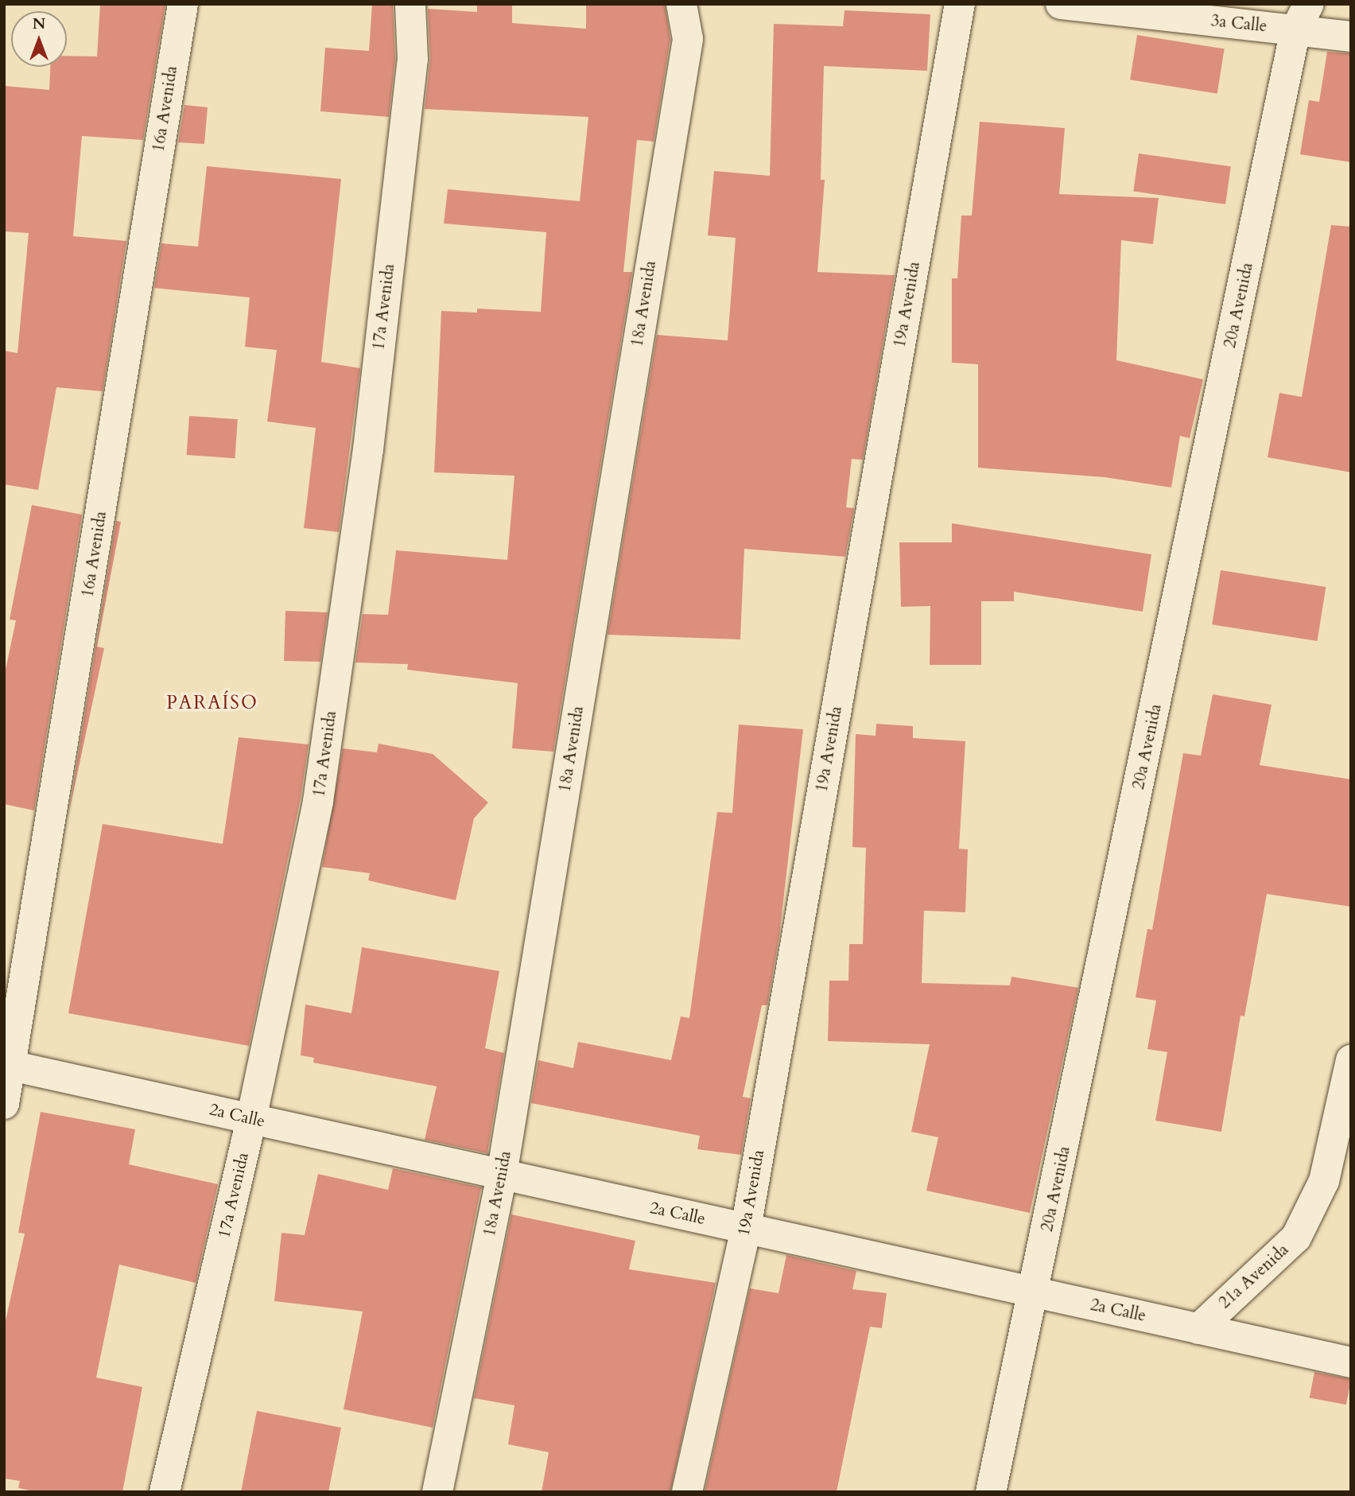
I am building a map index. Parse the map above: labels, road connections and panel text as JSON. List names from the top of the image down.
{
  "streets": {
    "street": [
      "3a Calle",
      "16a Avenida",
      "18a Avenida",
      "19a Avenida",
      "20a Avenida",
      "17a Avenida",
      "2a Calle",
      "21a Avenida"
    ]
  },
  "crossings": [
    ["3a Calle", "20a Avenida"],
    ["16a Avenida", "2a Calle"],
    ["18a Avenida", "2a Calle"],
    ["19a Avenida", "2a Calle"],
    ["20a Avenida", "2a Calle"],
    ["17a Avenida", "2a Calle"],
    ["2a Calle", "21a Avenida"]
  ],
  "districts": ["PARAÍSO"],
  "north": "top"
}
